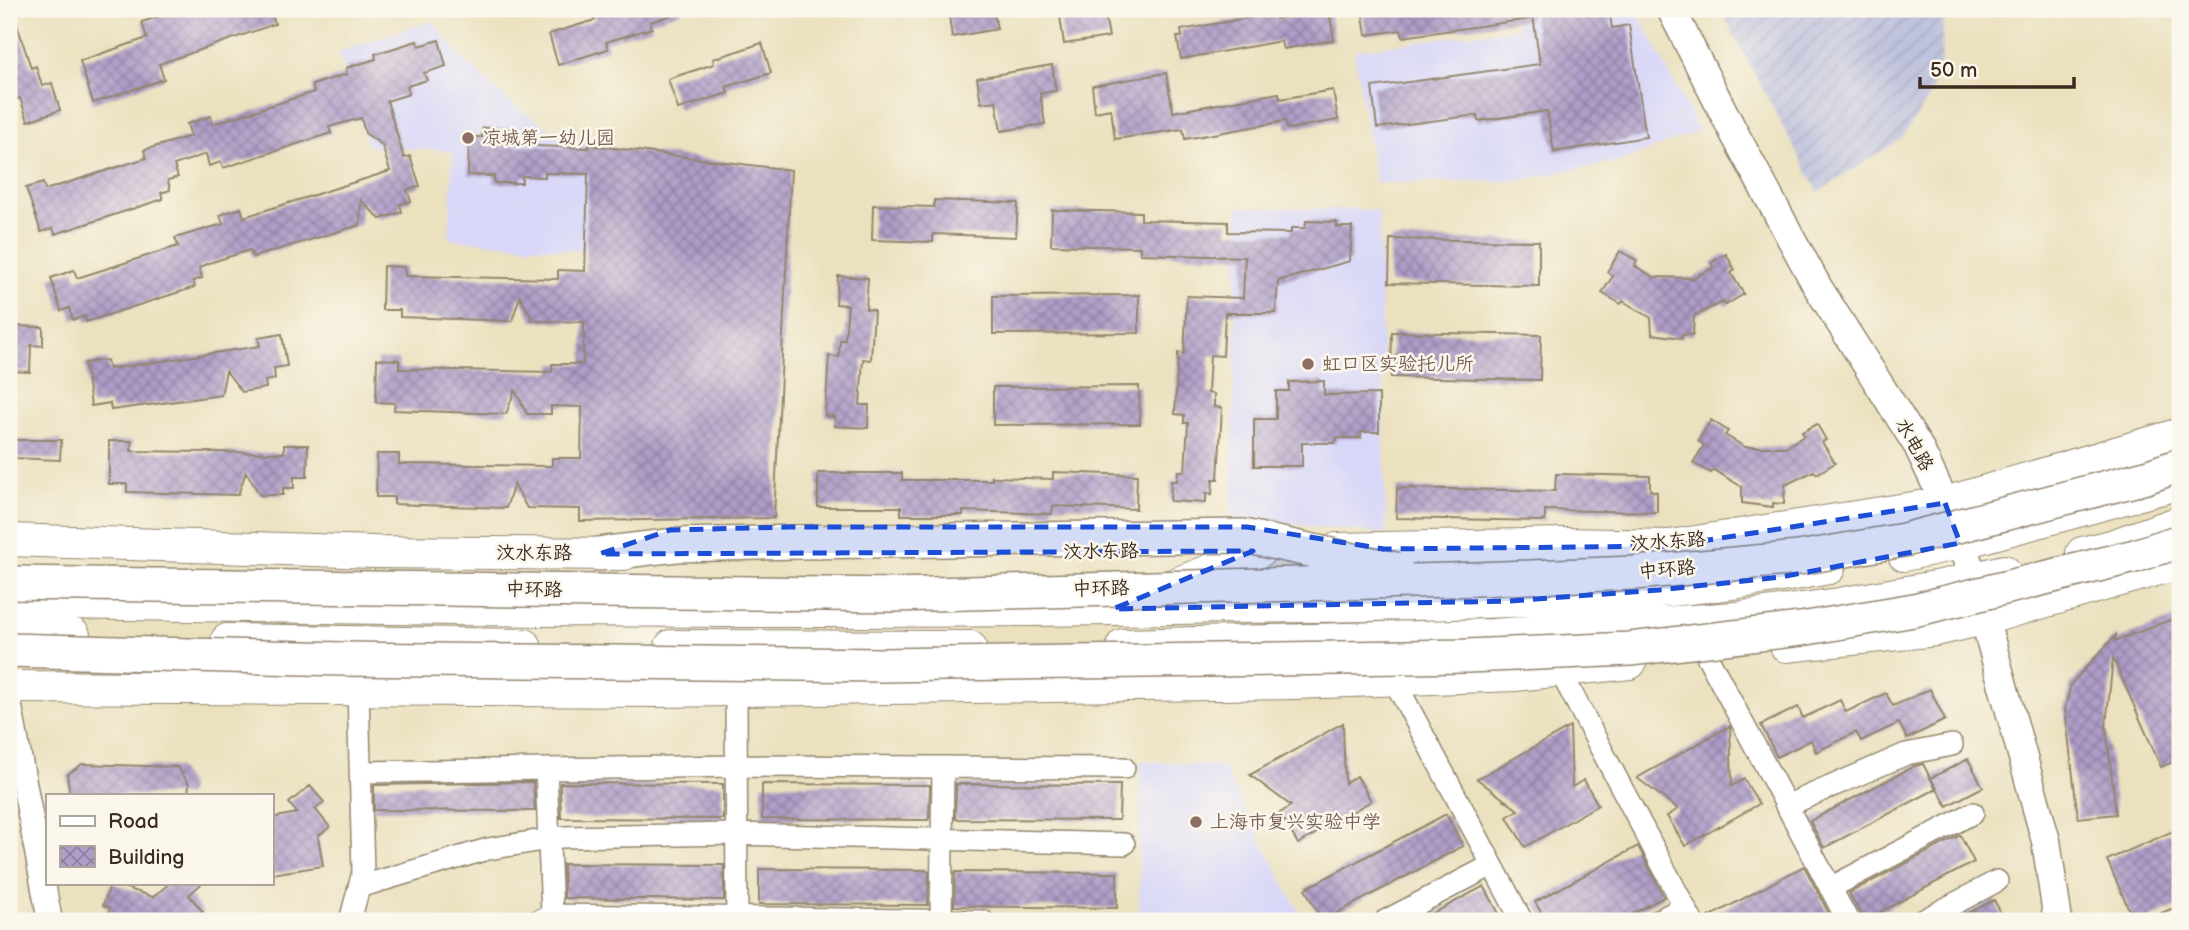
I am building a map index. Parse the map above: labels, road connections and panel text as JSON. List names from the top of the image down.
{
  "streets": {
    "highway": ["中环路"],
    "main road": ["水电路", "汶水东路"]
  },
  "crossings": [
    ["水电路", "汶水东路"]
  ],
  "places": ["凉城第一幼儿园", "虹口区实验托儿所", "上海市复兴实验中学"],
  "legend": ["Road", "Building"],
  "scale_bar": "50 m"
}
